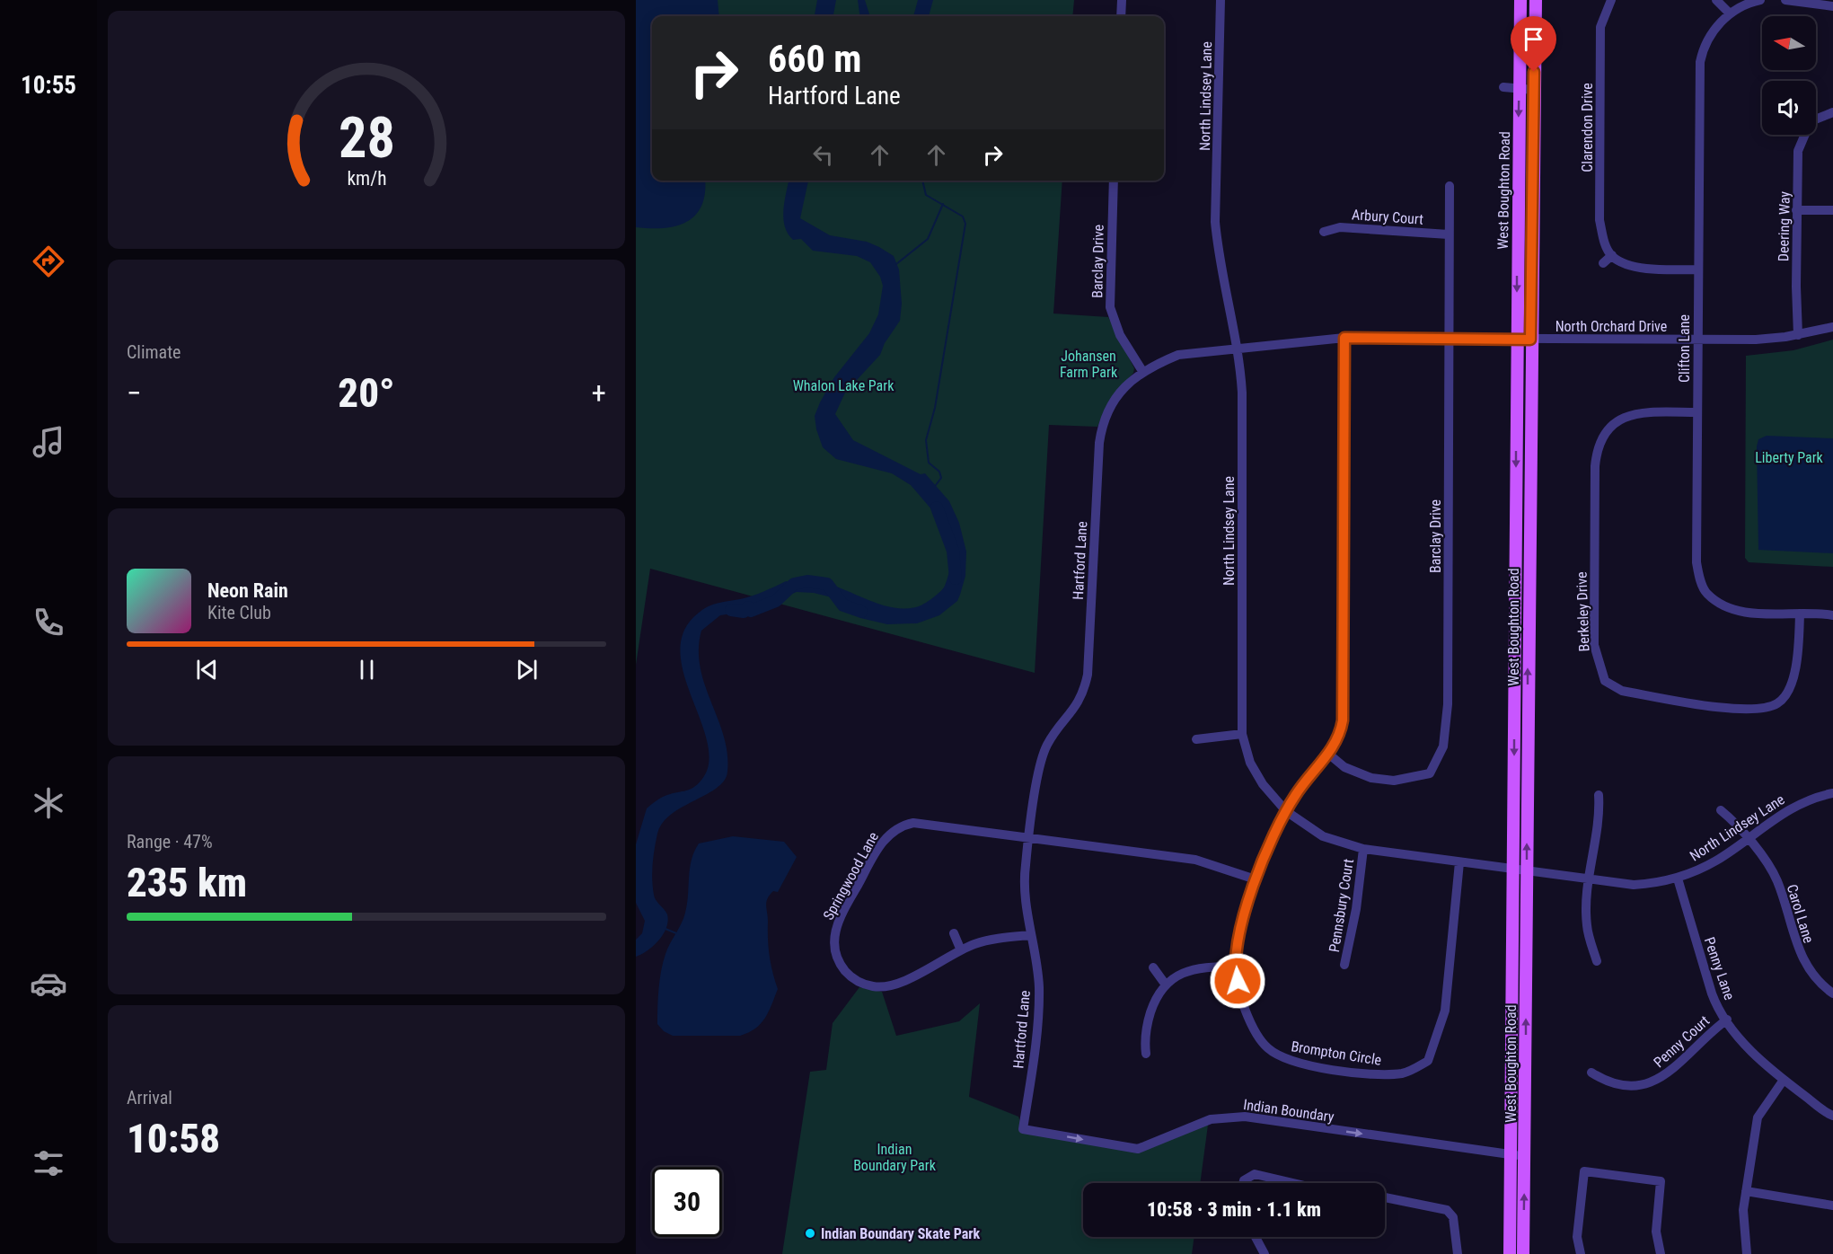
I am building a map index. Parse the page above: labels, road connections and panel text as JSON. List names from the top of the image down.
{
  "streets": {
    "main road": ["West Boughton Road"],
    "street": [
      "North Lindsey Lane",
      "Clarendon Drive",
      "Arbury Court",
      "Deering Way",
      "Barclay Drive",
      "North Orchard Drive",
      "Clifton Lane",
      "Hartford Lane",
      "Berkeley Drive",
      "Springwood Lane",
      "Pennsbury Court",
      "Carol Lane",
      "Penny Lane",
      "Penny Court",
      "Brompton Circle",
      "Indian Boundary"
    ]
  },
  "crossings": [
    ["North Lindsey Lane", "West Boughton Road"],
    ["North Lindsey Lane", "Hartford Lane"],
    ["North Lindsey Lane", "Pennsbury Court"],
    ["North Lindsey Lane", "Carol Lane"],
    ["North Lindsey Lane", "Penny Lane"],
    ["North Lindsey Lane", "Brompton Circle"],
    ["West Boughton Road", "North Orchard Drive"],
    ["West Boughton Road", "Hartford Lane"],
    ["West Boughton Road", "Indian Boundary"],
    ["Arbury Court", "Barclay Drive"],
    ["Deering Way", "North Orchard Drive"],
    ["Barclay Drive", "Hartford Lane"],
    ["Barclay Drive", "Brompton Circle"],
    ["North Orchard Drive", "Clifton Lane"],
    ["North Orchard Drive", "Hartford Lane"],
    ["Clifton Lane", "Berkeley Drive"],
    ["Hartford Lane", "Springwood Lane"],
    ["Hartford Lane", "Brompton Circle"],
    ["Hartford Lane", "Indian Boundary"],
    ["Springwood Lane", "Brompton Circle"],
    ["Penny Lane", "Penny Court"]
  ],
  "one_way": ["Indian Boundary"],
  "parks": [
    "Johansen Farm Park",
    "Whalon Lake Park",
    "Liberty Park",
    "Indian Boundary Park"
  ],
  "places": ["Indian Boundary Skate Park"],
  "north": "left",
  "page": {
    "tabs": "10:55",
    "turn": ["660 m", "Hartford Lane"],
    "tile": [
      "Climate",
      ["Range · 47%", "235 km"],
      ["Arrival", "10:58"]
    ],
    "heat": ["−", "20°", "+"],
    "song": ["Neon Rain", "Kite Club"],
    "limit": "30",
    "trip": "10:58 · 3 min · 1.1 km",
    "gauge": ["28", "km/h"]
  }
}
